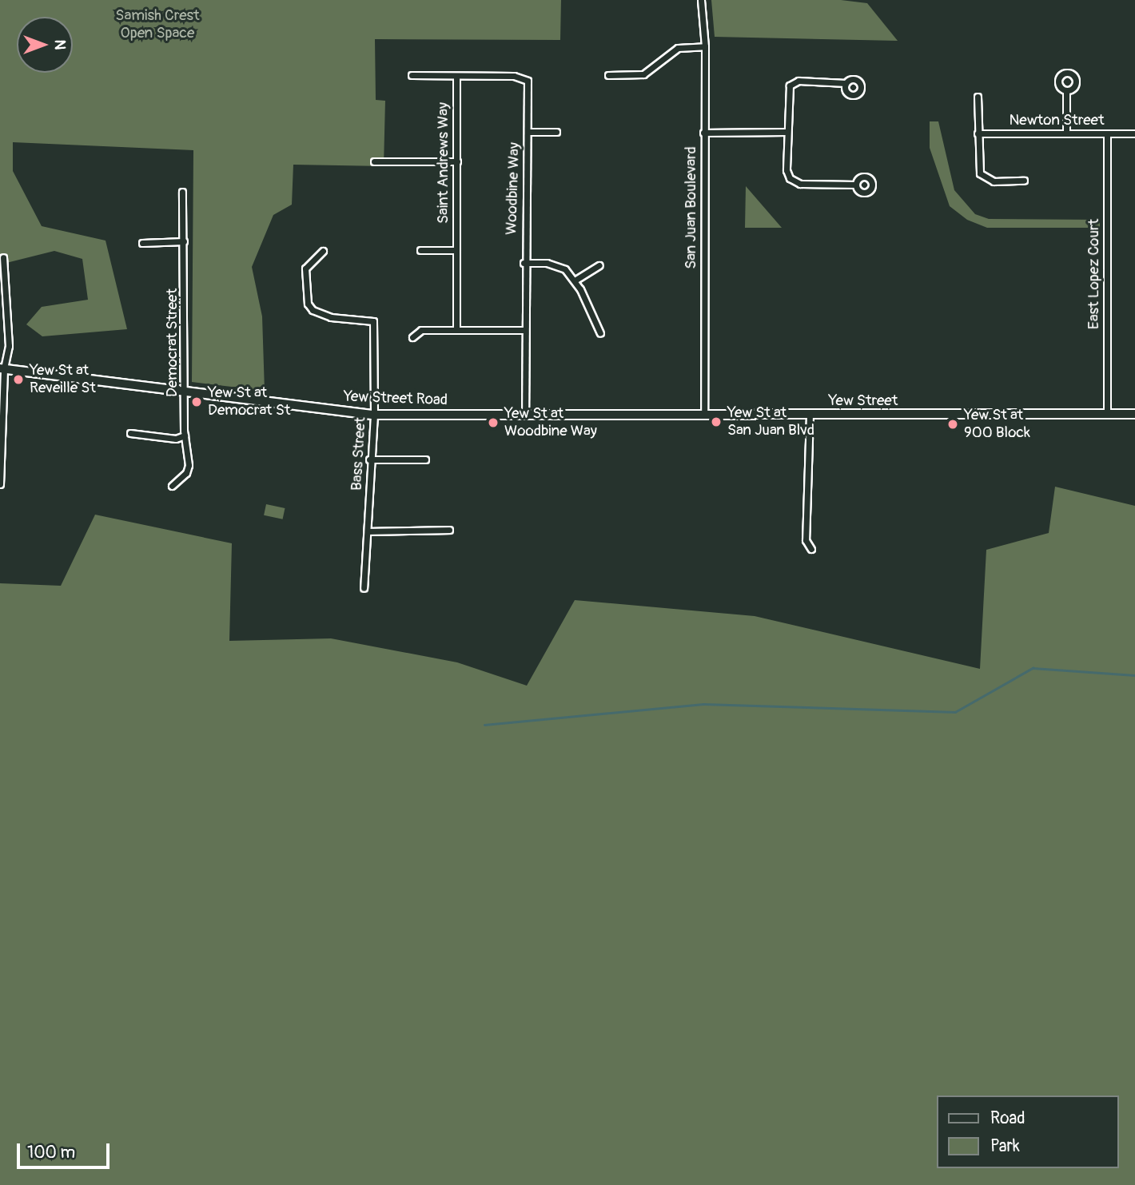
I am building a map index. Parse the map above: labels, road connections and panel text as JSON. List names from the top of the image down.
{
  "streets": {
    "street": [
      "Newton Street",
      "Saint Andrews Way",
      "Woodbine Way",
      "San Juan Boulevard",
      "East Lopez Court",
      "Democrat Street",
      "Yew Street Road",
      "Yew Street",
      "Bass Street"
    ]
  },
  "crossings": [
    ["Newton Street", "East Lopez Court"],
    ["Saint Andrews Way", "Woodbine Way"],
    ["Woodbine Way", "Yew Street Road"],
    ["Woodbine Way", "Yew Street"],
    ["San Juan Boulevard", "Yew Street"],
    ["East Lopez Court", "Yew Street"],
    ["Democrat Street", "Yew Street Road"],
    ["Yew Street Road", "Yew Street"],
    ["Yew Street Road", "Bass Street"]
  ],
  "parks": ["Samish Crest Open Space"],
  "places": [
    "Yew St at Reveille St",
    "Yew St at Democrat St",
    "Yew St at San Juan Blvd",
    "Yew St at Woodbine Way",
    "Yew St at 900 Block"
  ],
  "legend": ["Road", "Park"],
  "scale_bar": "100 m",
  "north": "right"
}
